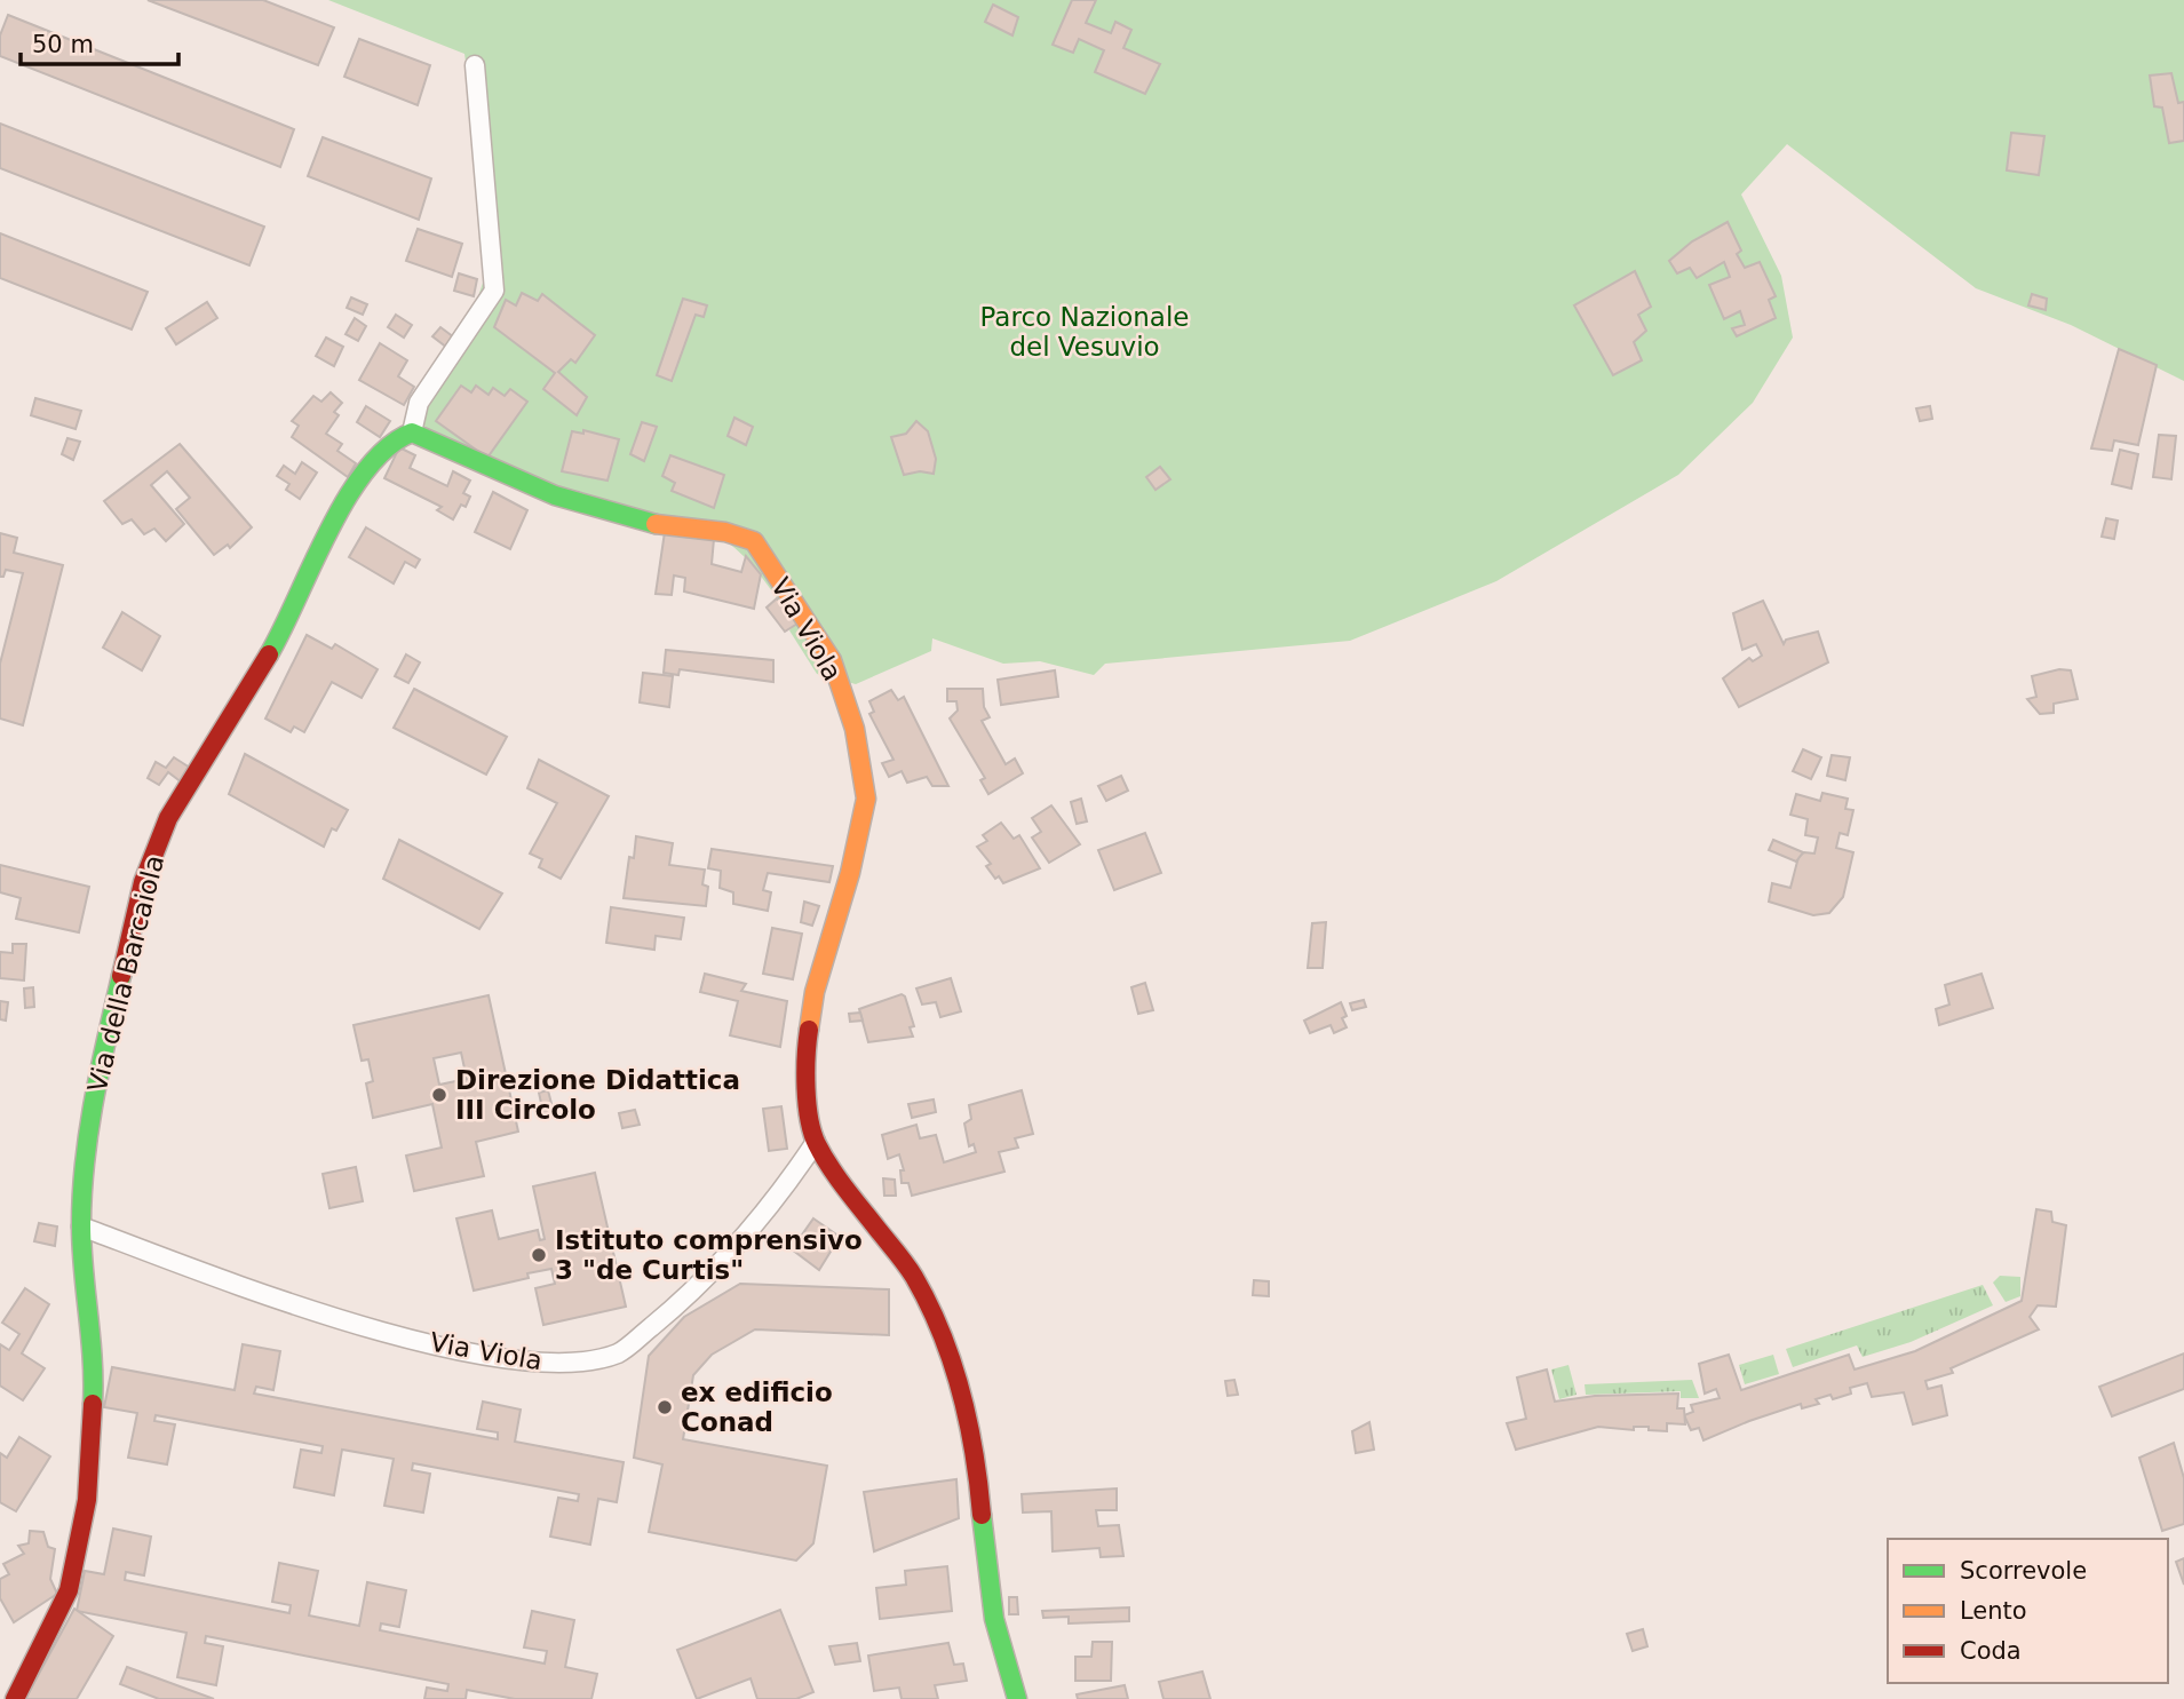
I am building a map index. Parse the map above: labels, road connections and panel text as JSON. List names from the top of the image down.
{
  "streets": {
    "street": ["Via Viola", "Via della Barcaiola"]
  },
  "crossings": [
    ["Via Viola", "Via della Barcaiola"]
  ],
  "parks": ["Parco Nazionale del Vesuvio"],
  "places": ["Direzione Didattica III Circolo", "Istituto comprensivo 3 \"de Curtis\"", "ex edificio Conad"],
  "legend": ["Scorrevole", "Lento", "Coda"],
  "scale_bar": "50 m"
}
